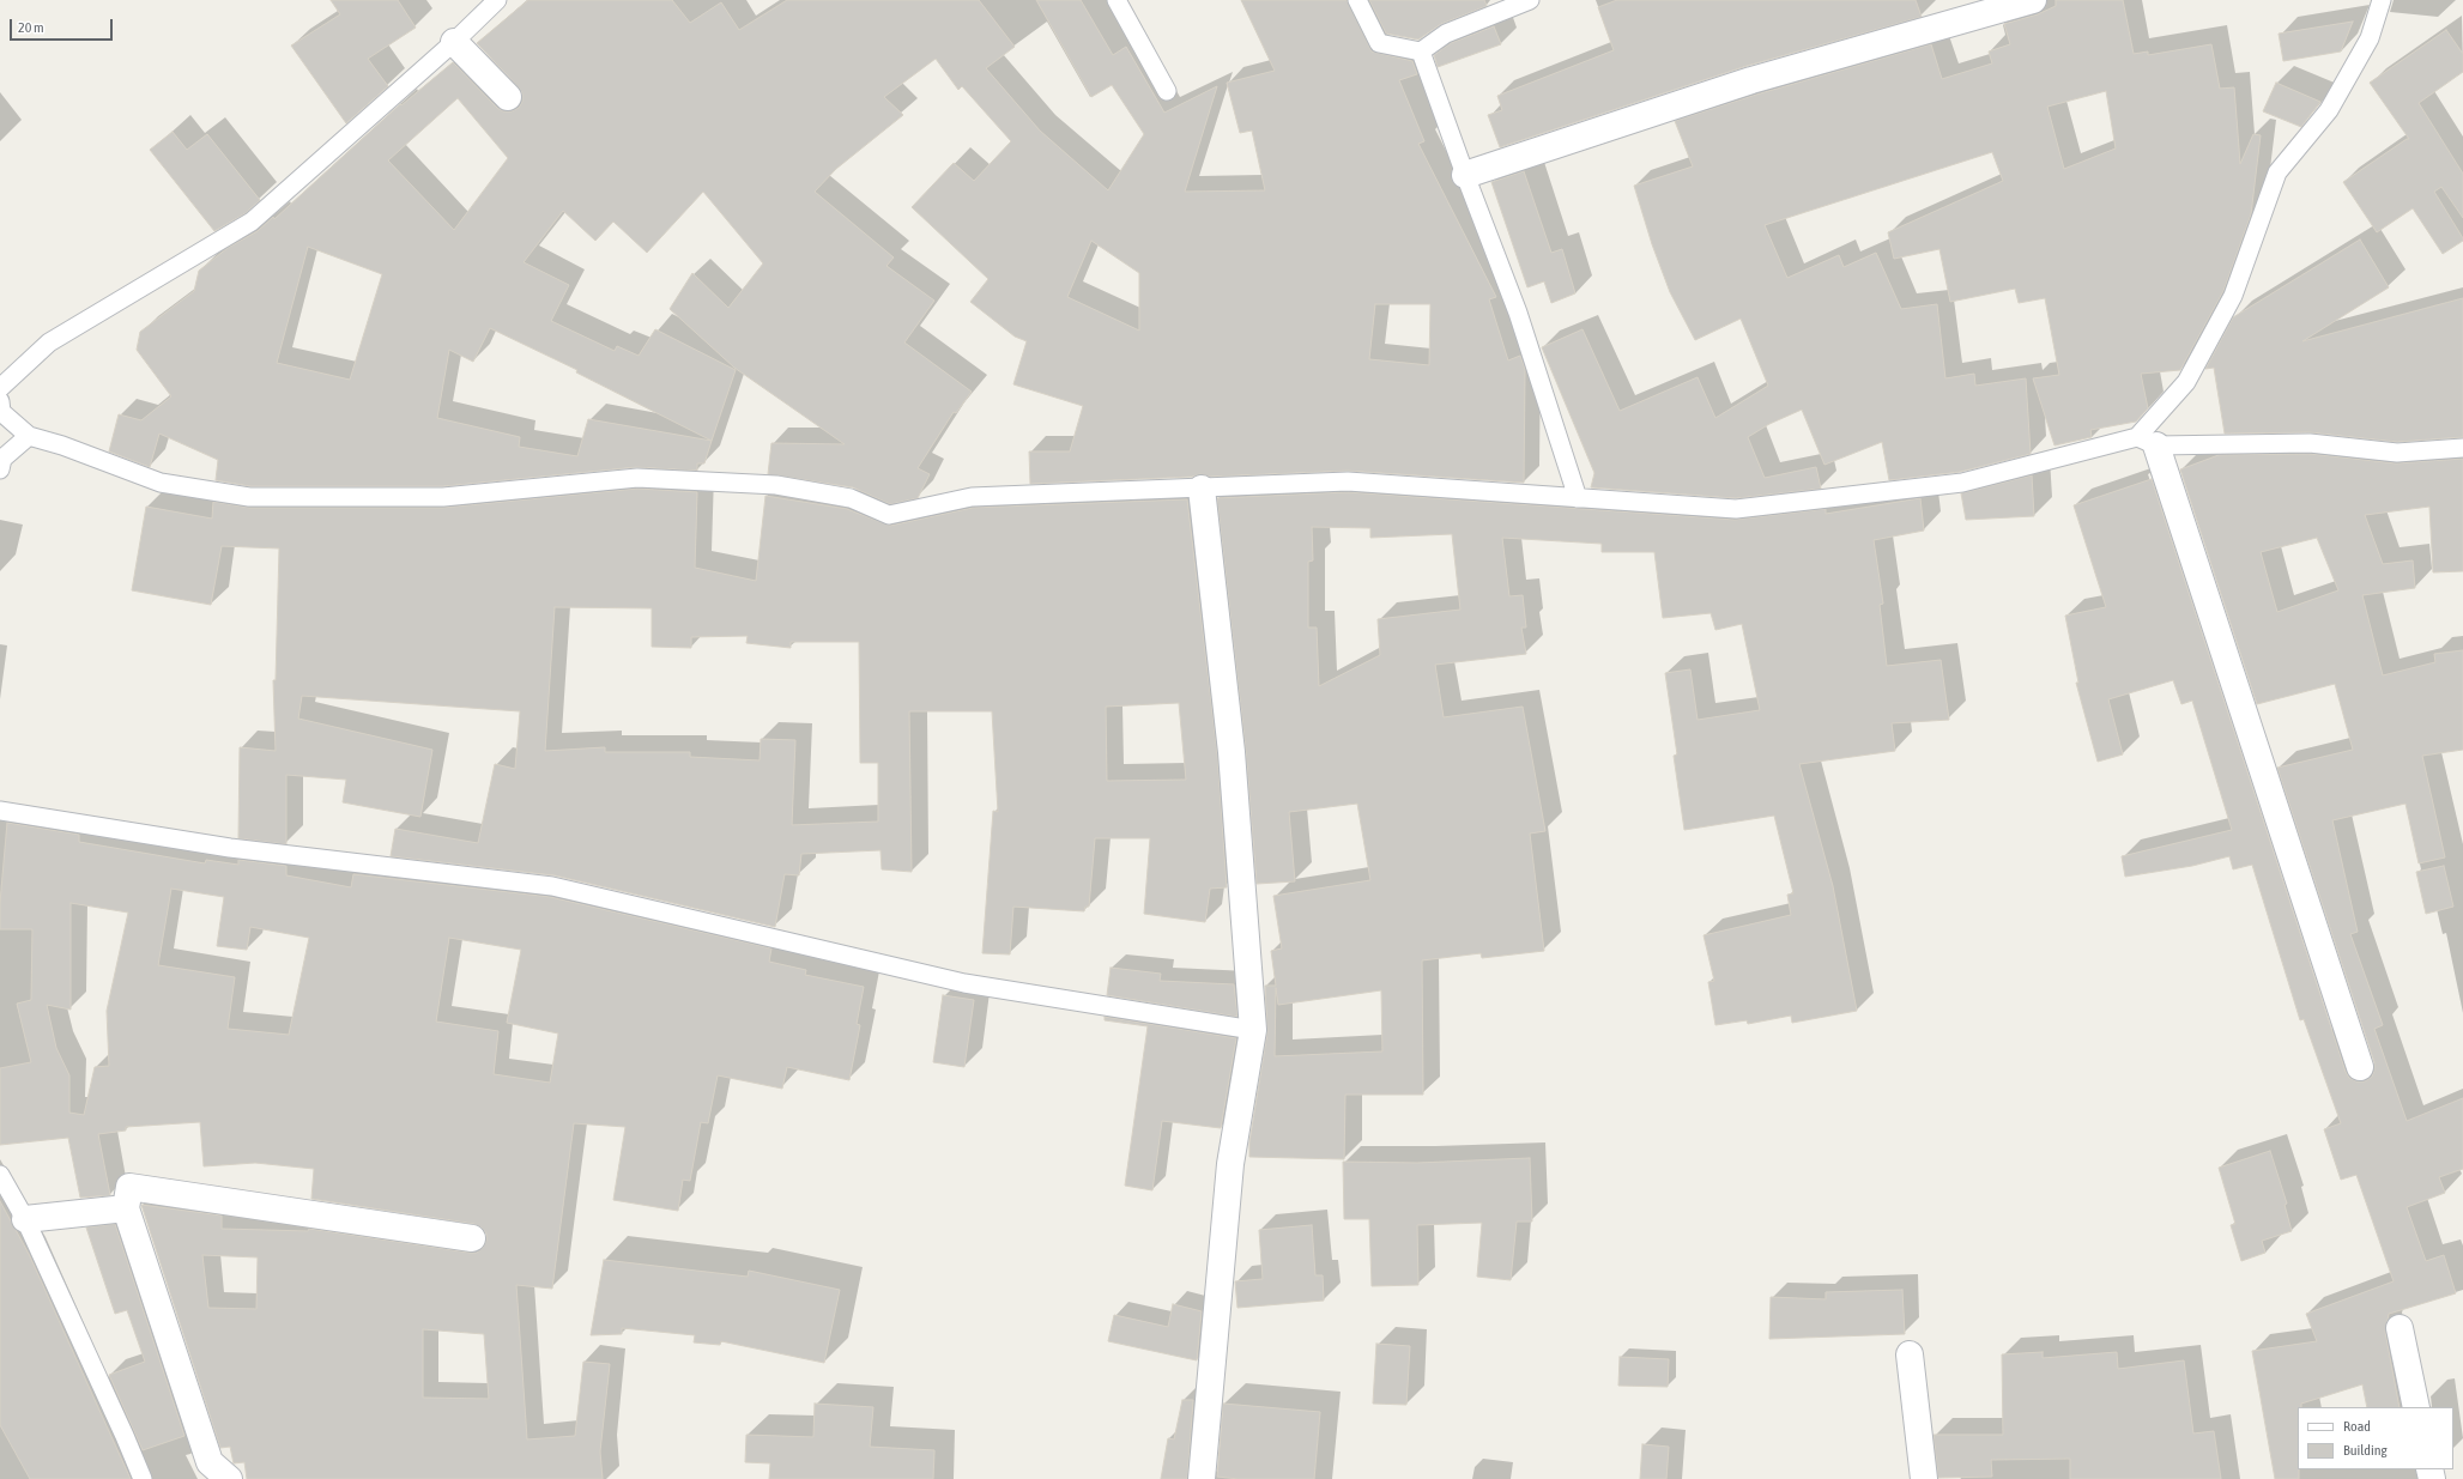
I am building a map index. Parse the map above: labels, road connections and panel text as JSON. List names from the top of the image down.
{
  "legend": ["Road", "Building"],
  "scale_bar": "20 m"
}
